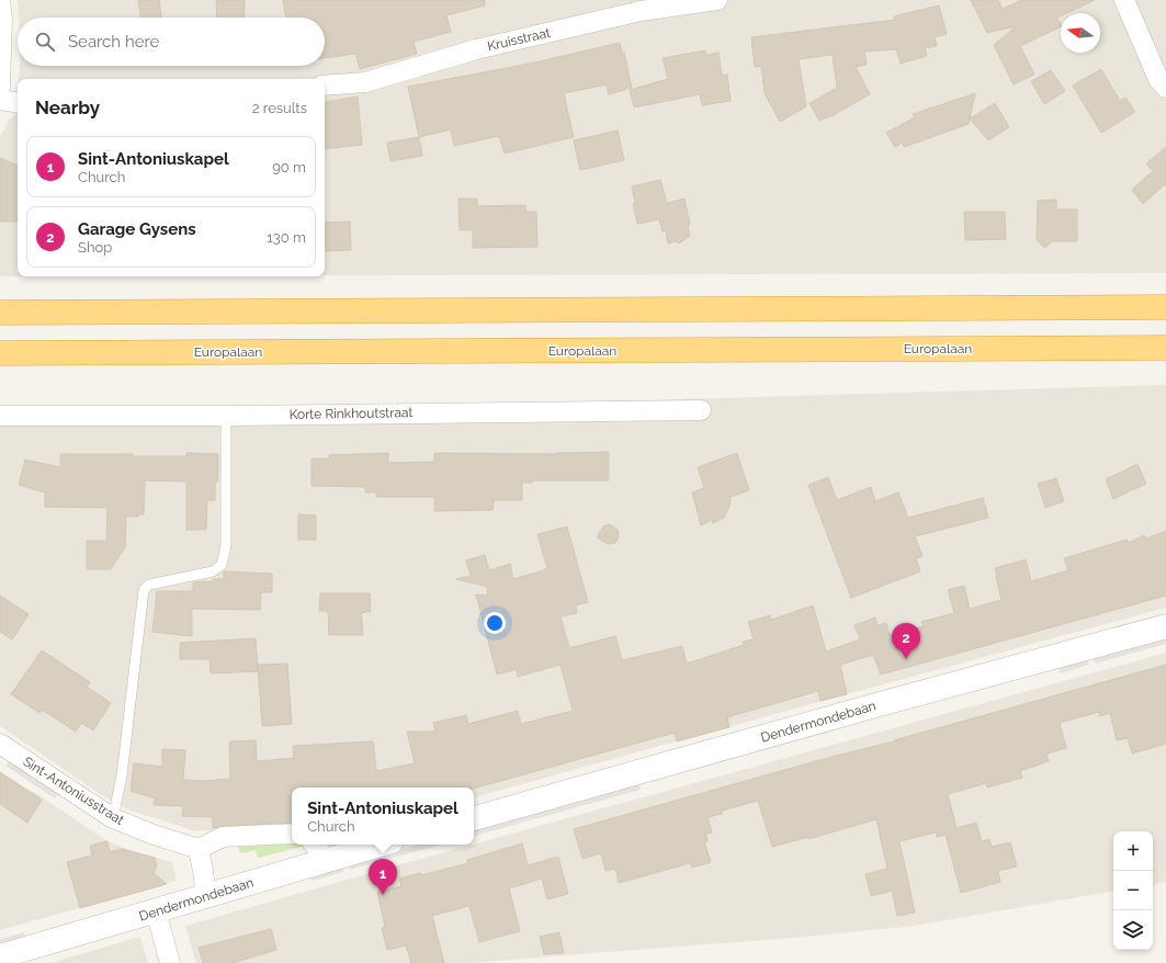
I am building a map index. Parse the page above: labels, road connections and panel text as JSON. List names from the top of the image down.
{
  "streets": {
    "highway": ["Europalaan"],
    "street": [
      "Kruisstraat",
      "Korte Rinkhoutstraat",
      "Dendermondebaan",
      "Sint-Antoniusstraat"
    ]
  },
  "north": "left",
  "page": {
    "search": "Search here",
    "heading": ["Nearby", "2 results"],
    "list": [
      {
        "mark": "1",
        "name": "Sint-Antoniuskapel",
        "note": "Church",
        "value": "90 m"
      },
      {
        "mark": "2",
        "name": "Garage Gysens",
        "note": "Shop",
        "value": "130 m"
      }
    ],
    "pins": ["2", "1"],
    "popup": ["Sint-Antoniuskapel", "Church"],
    "map_buttons": ["+", "−"]
  }
}
